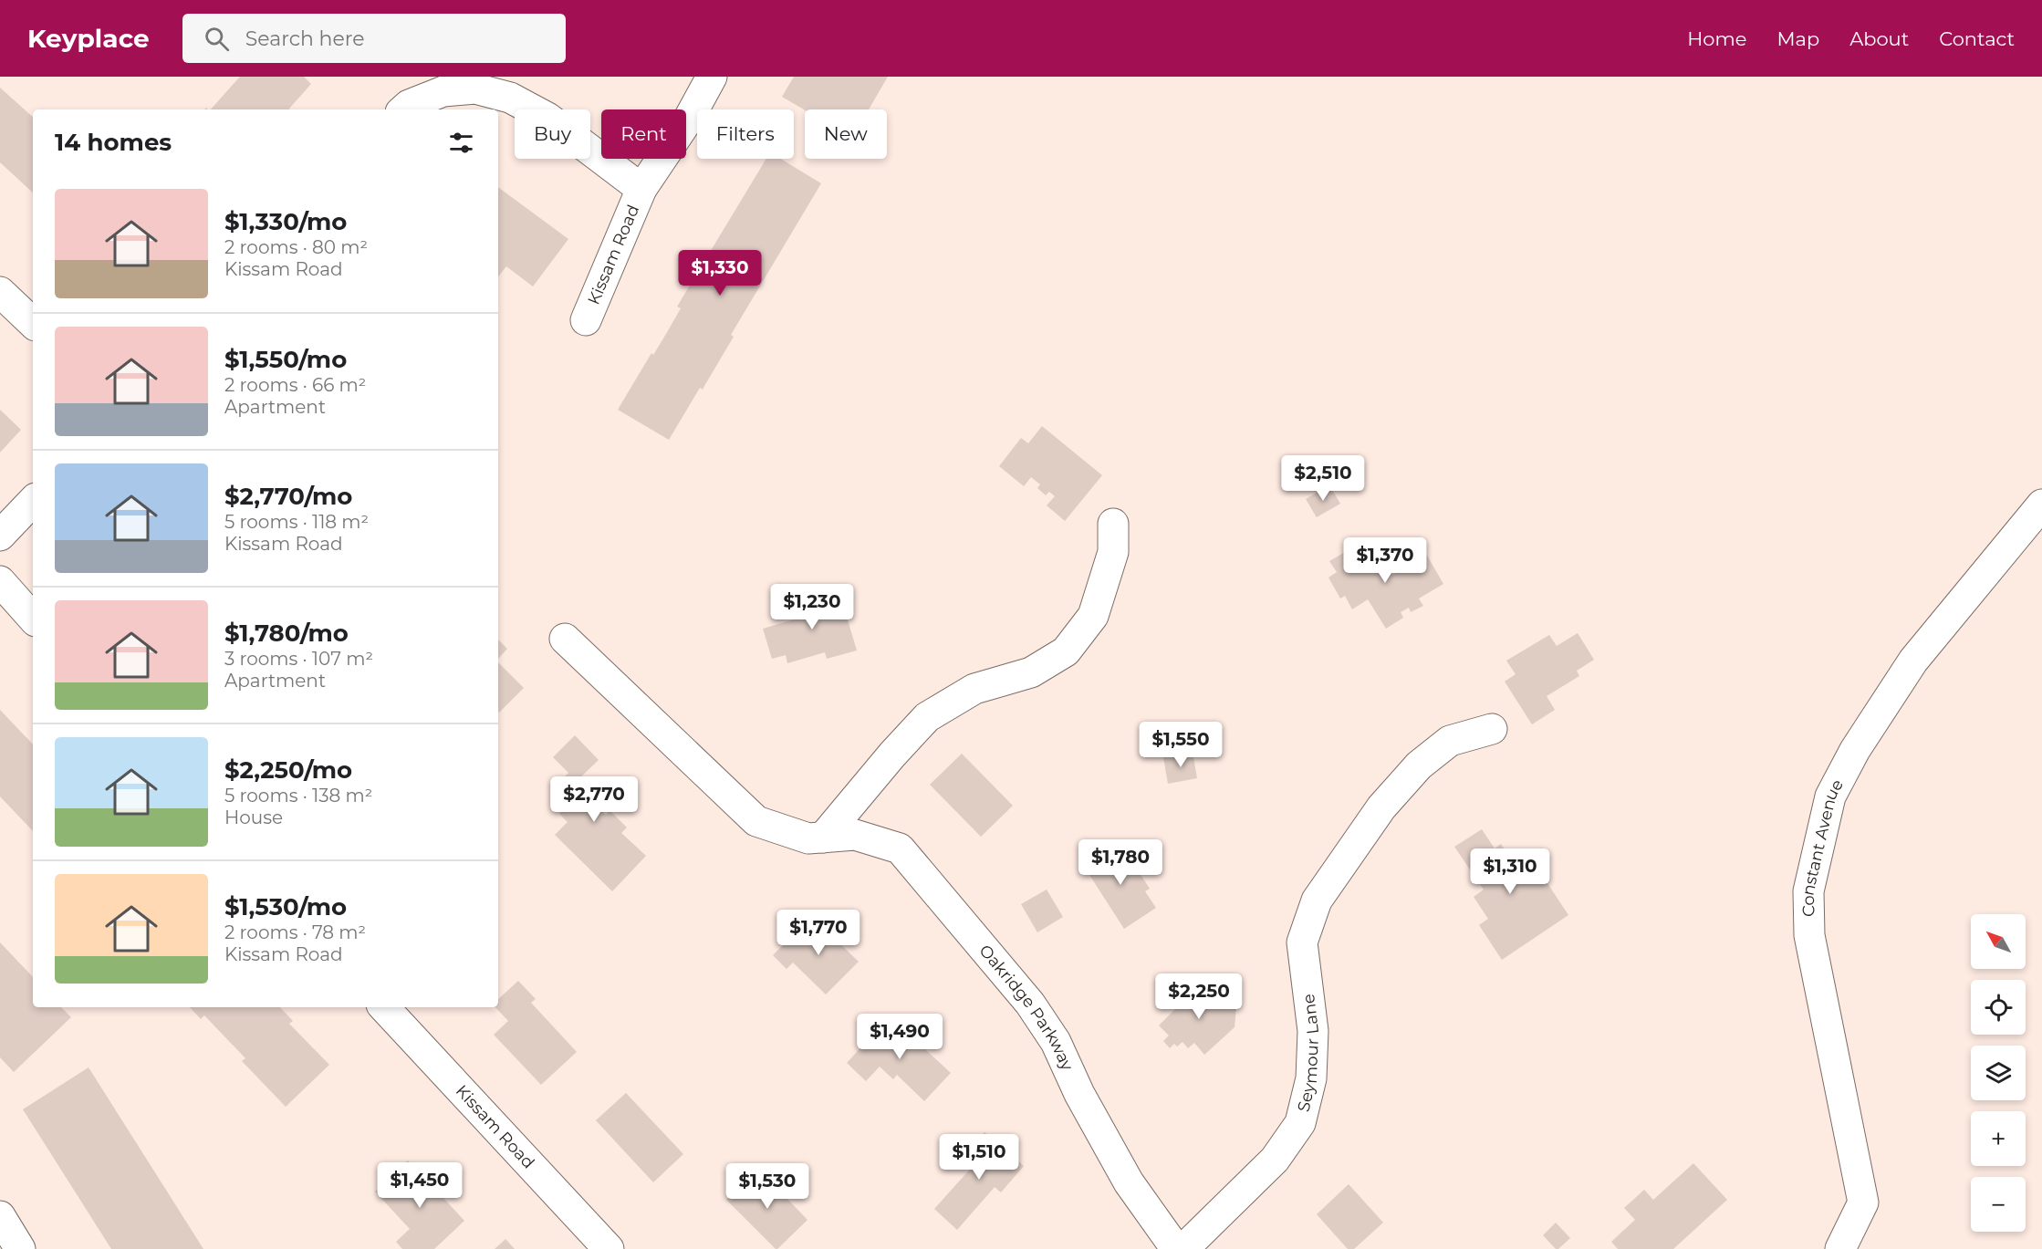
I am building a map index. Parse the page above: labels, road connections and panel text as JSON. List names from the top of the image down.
{
  "streets": {
    "street": [
      "Kissam Road",
      "Constant Avenue",
      "Oakridge Parkway",
      "Seymour Lane"
    ]
  },
  "north": "top left",
  "page": {
    "header": "Keyplace",
    "search": "Search here",
    "nav": [
      "Home",
      "Map",
      "About",
      "Contact"
    ],
    "chip": [
      "Buy",
      "Rent",
      "Filters",
      "New"
    ],
    "heading": "14 homes",
    "list": [
      {
        "name": "$1,330/mo",
        "note": "2 rooms · 80 m² · Kissam Road"
      },
      {
        "name": "$1,550/mo",
        "note": "2 rooms · 66 m² · Apartment"
      },
      {
        "name": "$2,770/mo",
        "note": "5 rooms · 118 m² · Kissam Road"
      },
      {
        "name": "$1,780/mo",
        "note": "3 rooms · 107 m² · Apartment"
      },
      {
        "name": "$2,250/mo",
        "note": "5 rooms · 138 m² · House"
      },
      {
        "name": "$1,530/mo",
        "note": "2 rooms · 78 m² · Kissam Road"
      }
    ],
    "price": [
      "$1,330",
      "$2,510",
      "$1,370",
      "$1,230",
      "$1,550",
      "$2,770",
      "$1,780",
      "$1,310",
      "$1,770",
      "$2,250",
      "$1,490",
      "$1,510",
      "$1,450",
      "$1,530"
    ],
    "map_buttons": ["+", "−"]
  }
}
